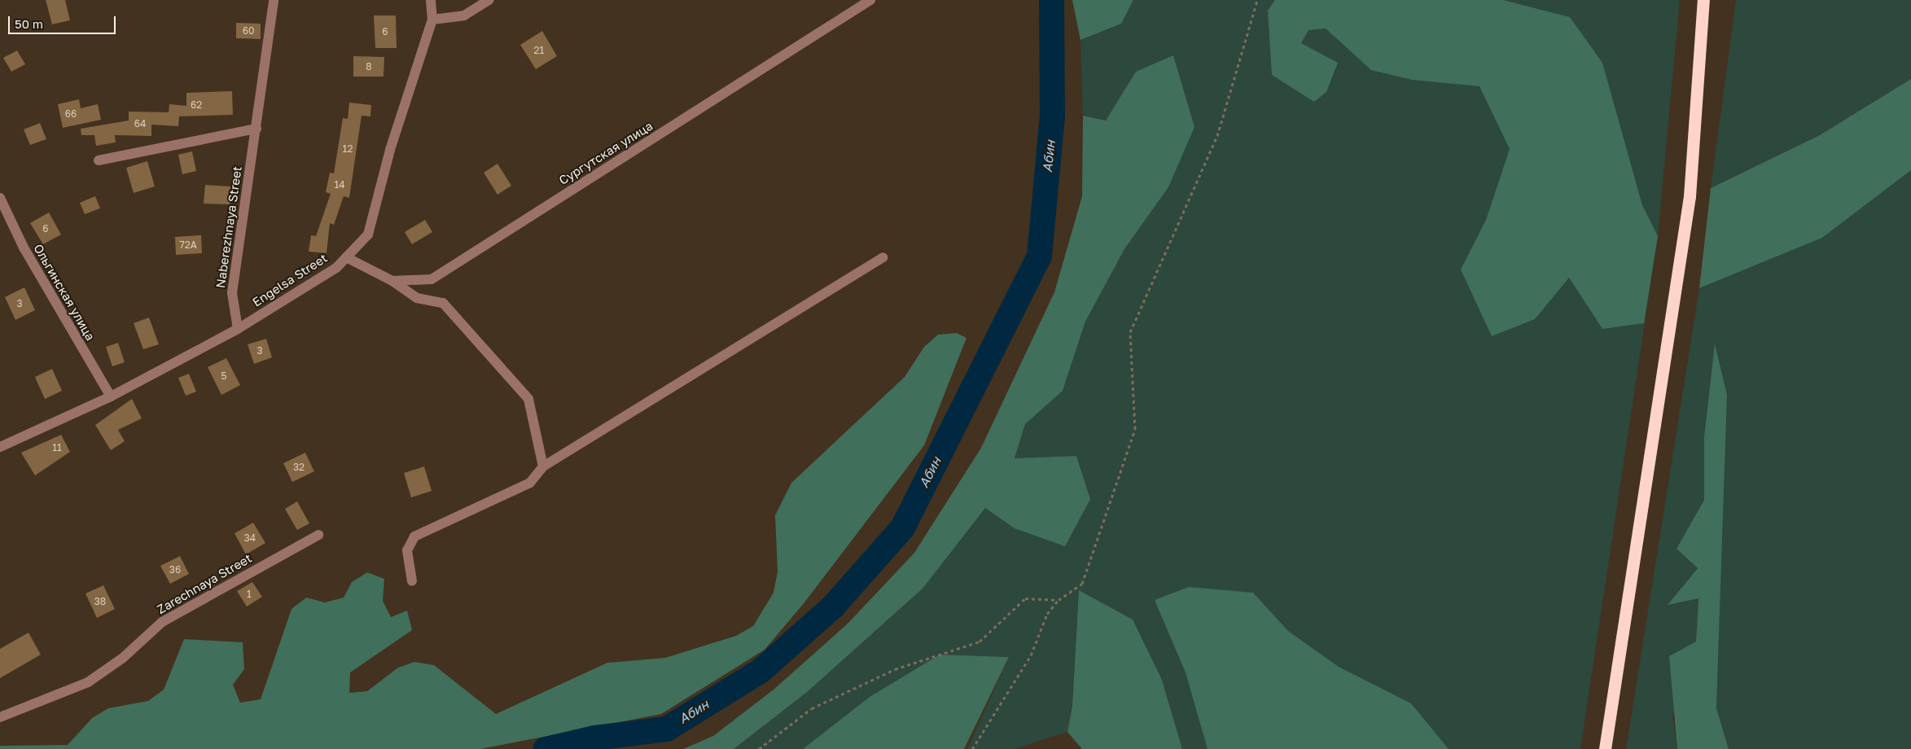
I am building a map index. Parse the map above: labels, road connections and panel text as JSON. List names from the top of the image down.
{
  "streets": {
    "street": [
      "Сургутская улица",
      "Naberezhnaya Street",
      "Engelsa Street",
      "Ольгинская улица",
      "Zarechnaya Street"
    ]
  },
  "crossings": [
    ["Сургутская улица", "Engelsa Street"],
    ["Naberezhnaya Street", "Engelsa Street"],
    ["Engelsa Street", "Ольгинская улица"]
  ],
  "water": ["Абин"],
  "house_numbers": [
    "60",
    "6",
    "21",
    "8",
    "62",
    "66",
    "64",
    "12",
    "14",
    "6",
    "72А",
    "3",
    "3",
    "5",
    "11",
    "32",
    "34",
    "36",
    "1",
    "38"
  ],
  "scale_bar": "50 m"
}
